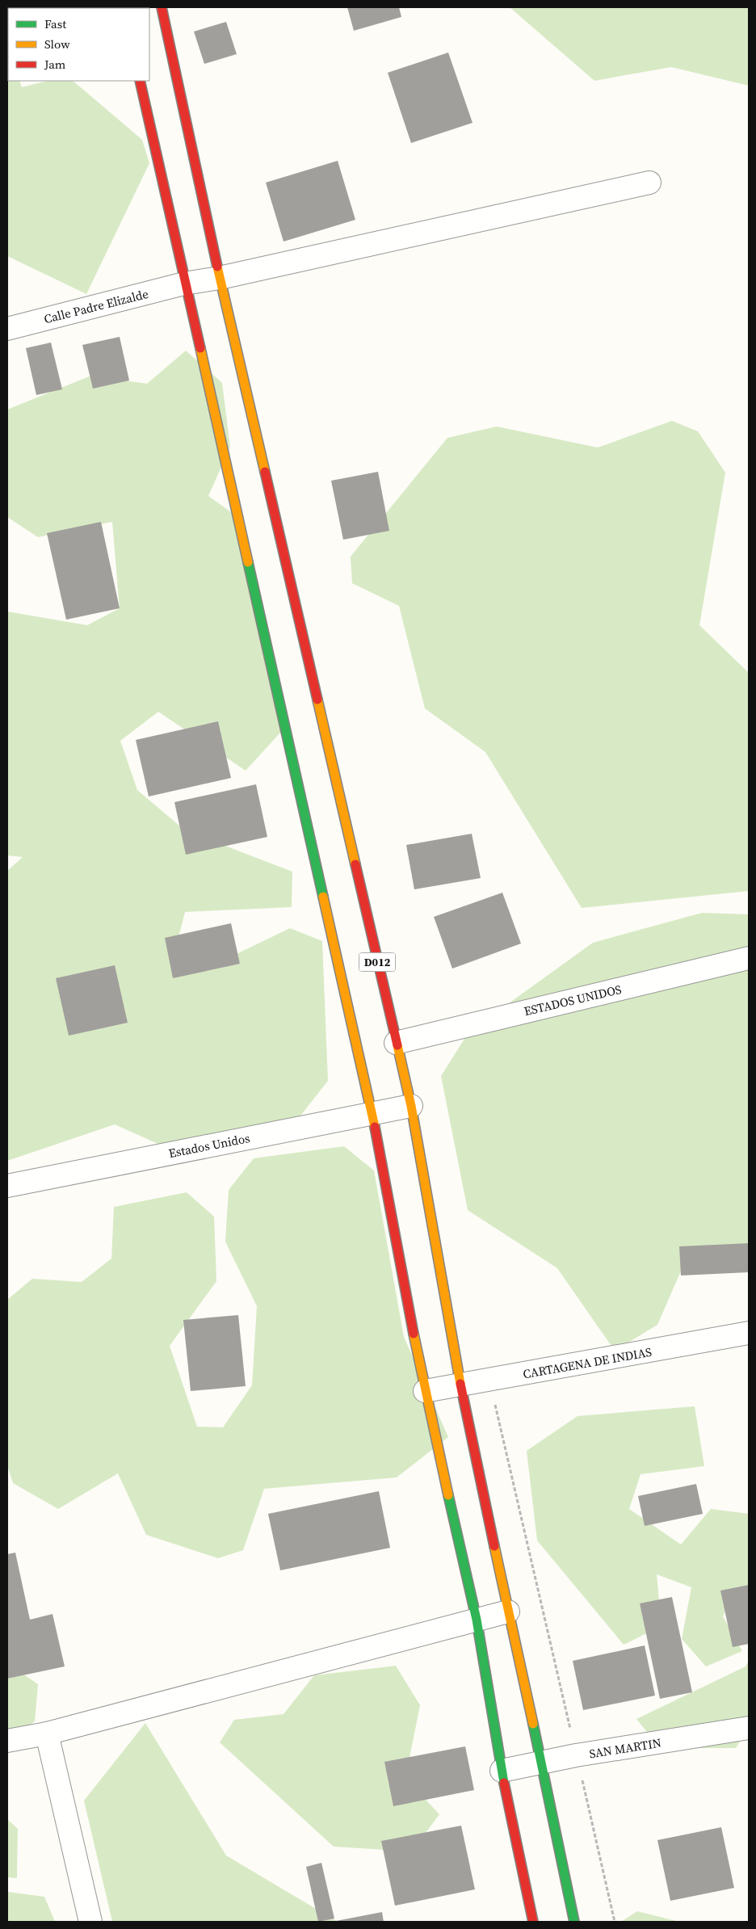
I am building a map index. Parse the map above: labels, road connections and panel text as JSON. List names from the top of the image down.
{
  "streets": {
    "main road": ["D012"],
    "street": [
      "Calle Padre Elizalde",
      "ESTADOS UNIDOS",
      "Estados Unidos",
      "CARTAGENA DE INDIAS",
      "SAN MARTIN"
    ]
  },
  "crossings": [
    ["Calle Padre Elizalde", "D012"],
    ["D012", "ESTADOS UNIDOS"],
    ["D012", "Estados Unidos"],
    ["D012", "CARTAGENA DE INDIAS"],
    ["D012", "SAN MARTIN"]
  ],
  "legend": ["Fast", "Slow", "Jam"]
}
